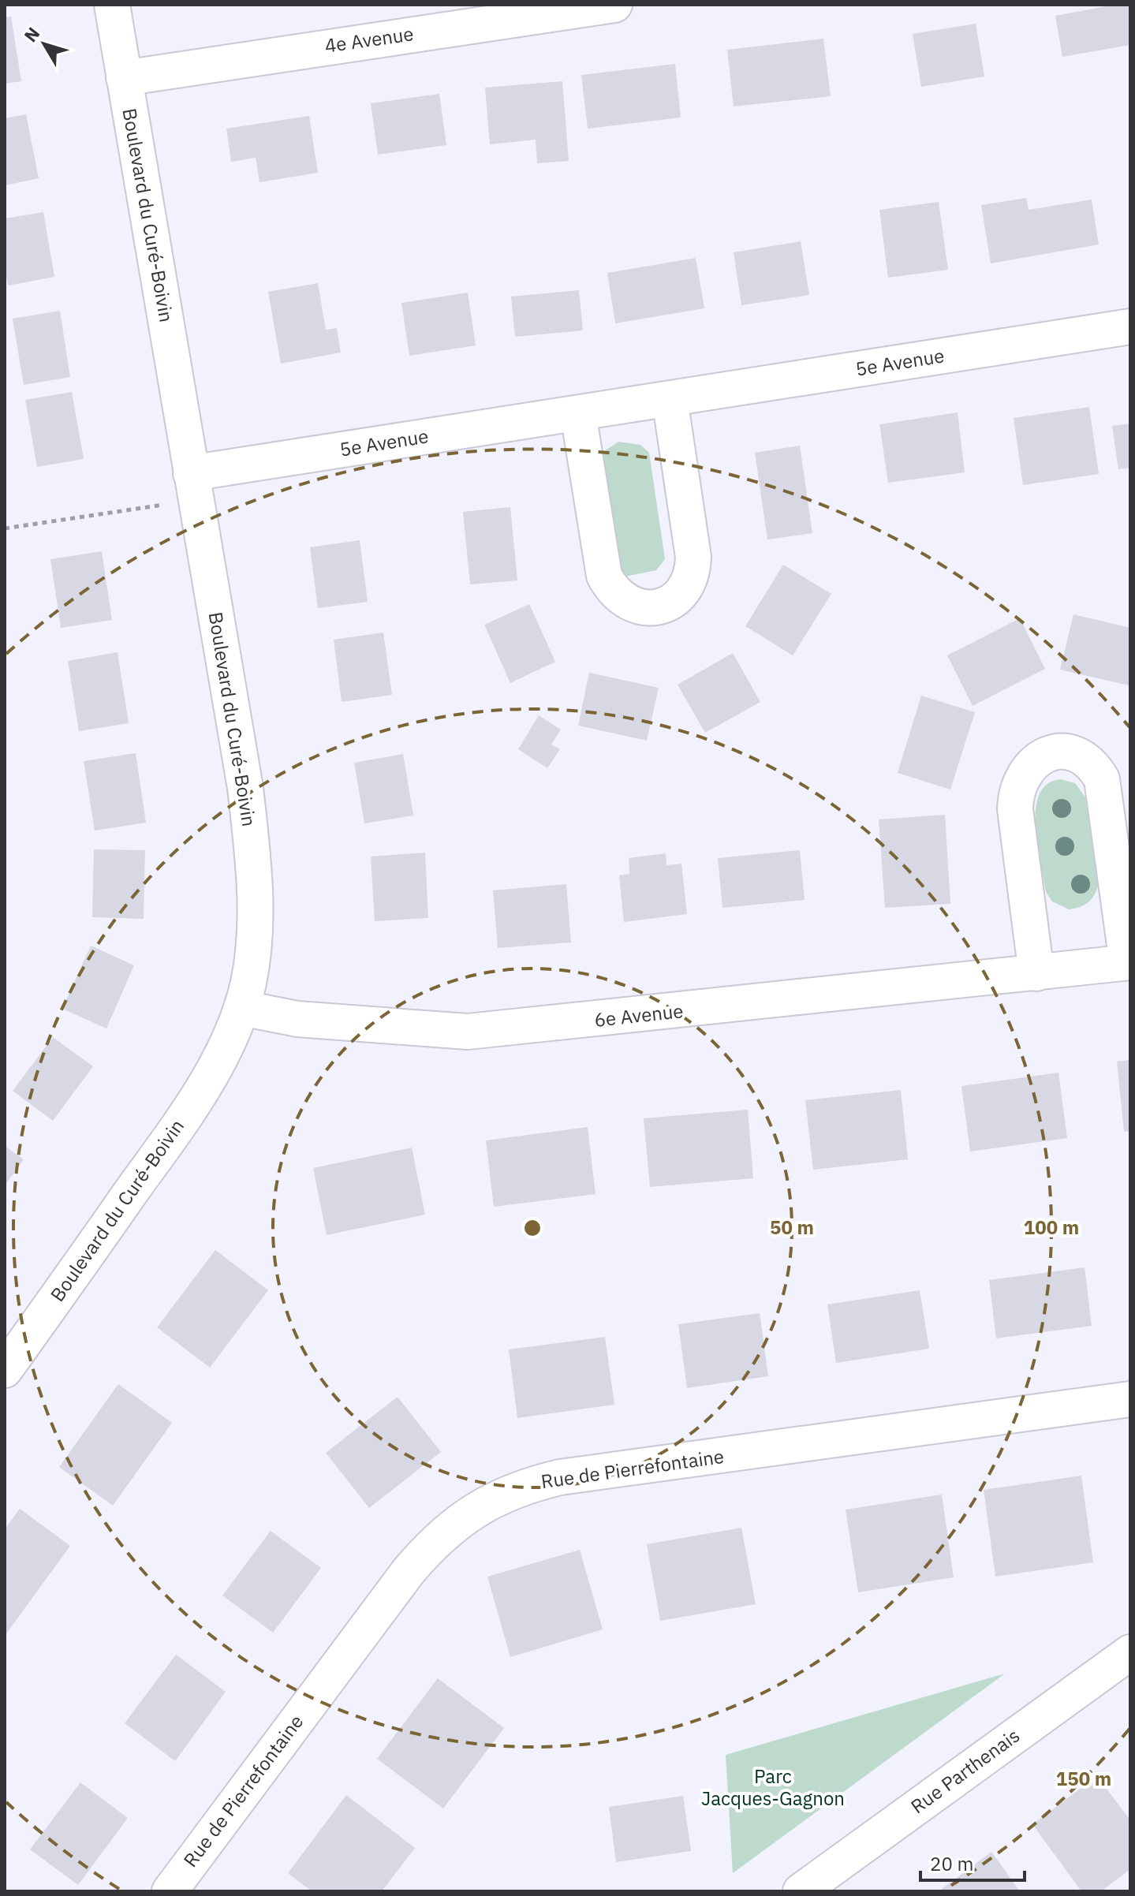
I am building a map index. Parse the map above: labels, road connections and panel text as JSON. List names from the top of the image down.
{
  "streets": {
    "street": [
      "4e Avenue",
      "Boulevard du Curé-Boivin",
      "5e Avenue",
      "6e Avenue",
      "Rue de Pierrefontaine",
      "Rue Parthenais"
    ]
  },
  "crossings": [
    ["4e Avenue", "Boulevard du Curé-Boivin"],
    ["Boulevard du Curé-Boivin", "5e Avenue"],
    ["Boulevard du Curé-Boivin", "6e Avenue"]
  ],
  "parks": ["Parc Jacques-Gagnon"],
  "scale_bar": "20 m",
  "north": "top left",
  "rings": ["50 m", "100 m", "150 m"]
}
